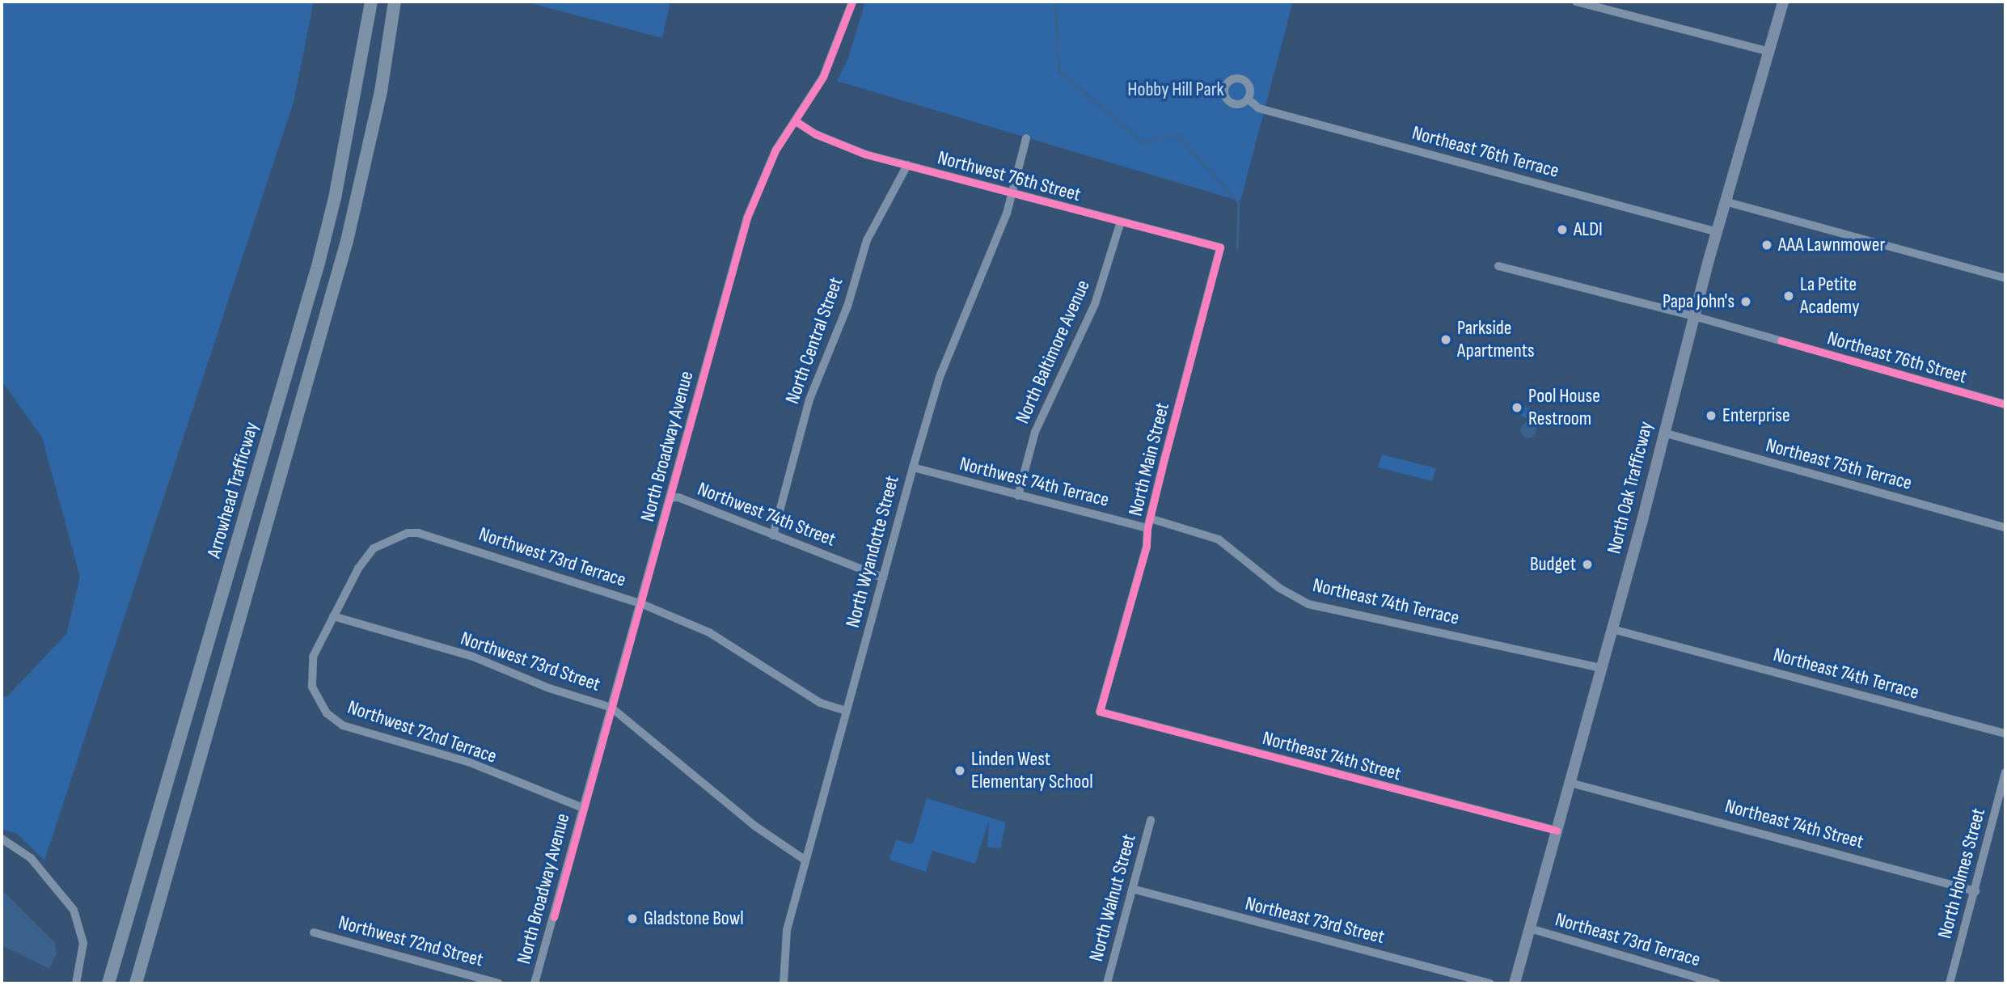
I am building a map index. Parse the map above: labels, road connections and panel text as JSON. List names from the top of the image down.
{
  "streets": {
    "highway": ["Arrowhead Trafficway"],
    "main road": ["North Oak Trafficway"],
    "street": [
      "Northeast 76th Terrace",
      "Northwest 76th Street",
      "North Central Street",
      "North Baltimore Avenue",
      "Northeast 76th Street",
      "North Broadway Avenue",
      "North Main Street",
      "Northeast 75th Terrace",
      "Northwest 74th Terrace",
      "Northwest 74th Street",
      "North Wyandotte Street",
      "Northwest 73rd Terrace",
      "Northeast 74th Terrace",
      "Northwest 73rd Street",
      "Northwest 72nd Terrace",
      "Northeast 74th Street",
      "North Holmes Street",
      "North Walnut Street",
      "Northeast 73rd Street",
      "Northeast 73rd Terrace",
      "Northwest 72nd Street"
    ]
  },
  "crossings": [
    ["Northeast 76th Terrace", "North Oak Trafficway"],
    ["Northwest 76th Street", "North Central Street"],
    ["Northwest 76th Street", "North Baltimore Avenue"],
    ["Northwest 76th Street", "North Broadway Avenue"],
    ["Northwest 76th Street", "North Main Street"],
    ["Northwest 76th Street", "North Wyandotte Street"],
    ["North Central Street", "Northwest 74th Street"],
    ["North Baltimore Avenue", "Northwest 74th Terrace"],
    ["Northeast 76th Street", "North Oak Trafficway"],
    ["North Broadway Avenue", "Northwest 74th Street"],
    ["North Broadway Avenue", "Northwest 73rd Terrace"],
    ["North Broadway Avenue", "Northwest 73rd Street"],
    ["North Broadway Avenue", "Northwest 72nd Terrace"],
    ["North Main Street", "Northwest 74th Terrace"],
    ["North Main Street", "Northeast 74th Terrace"],
    ["North Main Street", "Northeast 74th Street"],
    ["Northeast 75th Terrace", "North Oak Trafficway"],
    ["Northwest 74th Terrace", "North Wyandotte Street"],
    ["Northwest 74th Terrace", "Northeast 74th Terrace"],
    ["North Oak Trafficway", "Northeast 74th Terrace"],
    ["North Oak Trafficway", "Northeast 74th Street"],
    ["North Oak Trafficway", "Northeast 73rd Terrace"],
    ["Northwest 74th Street", "North Wyandotte Street"],
    ["North Wyandotte Street", "Northwest 73rd Terrace"],
    ["North Wyandotte Street", "Northwest 73rd Street"],
    ["Northwest 73rd Terrace", "Northwest 73rd Street"],
    ["Northwest 73rd Terrace", "Northwest 72nd Terrace"],
    ["Northeast 74th Street", "North Holmes Street"],
    ["North Walnut Street", "Northeast 73rd Street"]
  ],
  "parks": ["Hobby Hill Park"],
  "places": [
    "ALDI",
    "AAA Lawnmower",
    "La Petite Academy",
    "Papa John's",
    "Parkside Apartments",
    "Pool House Restroom",
    "Enterprise",
    "Budget",
    "Linden West Elementary School",
    "Gladstone Bowl"
  ]
}
